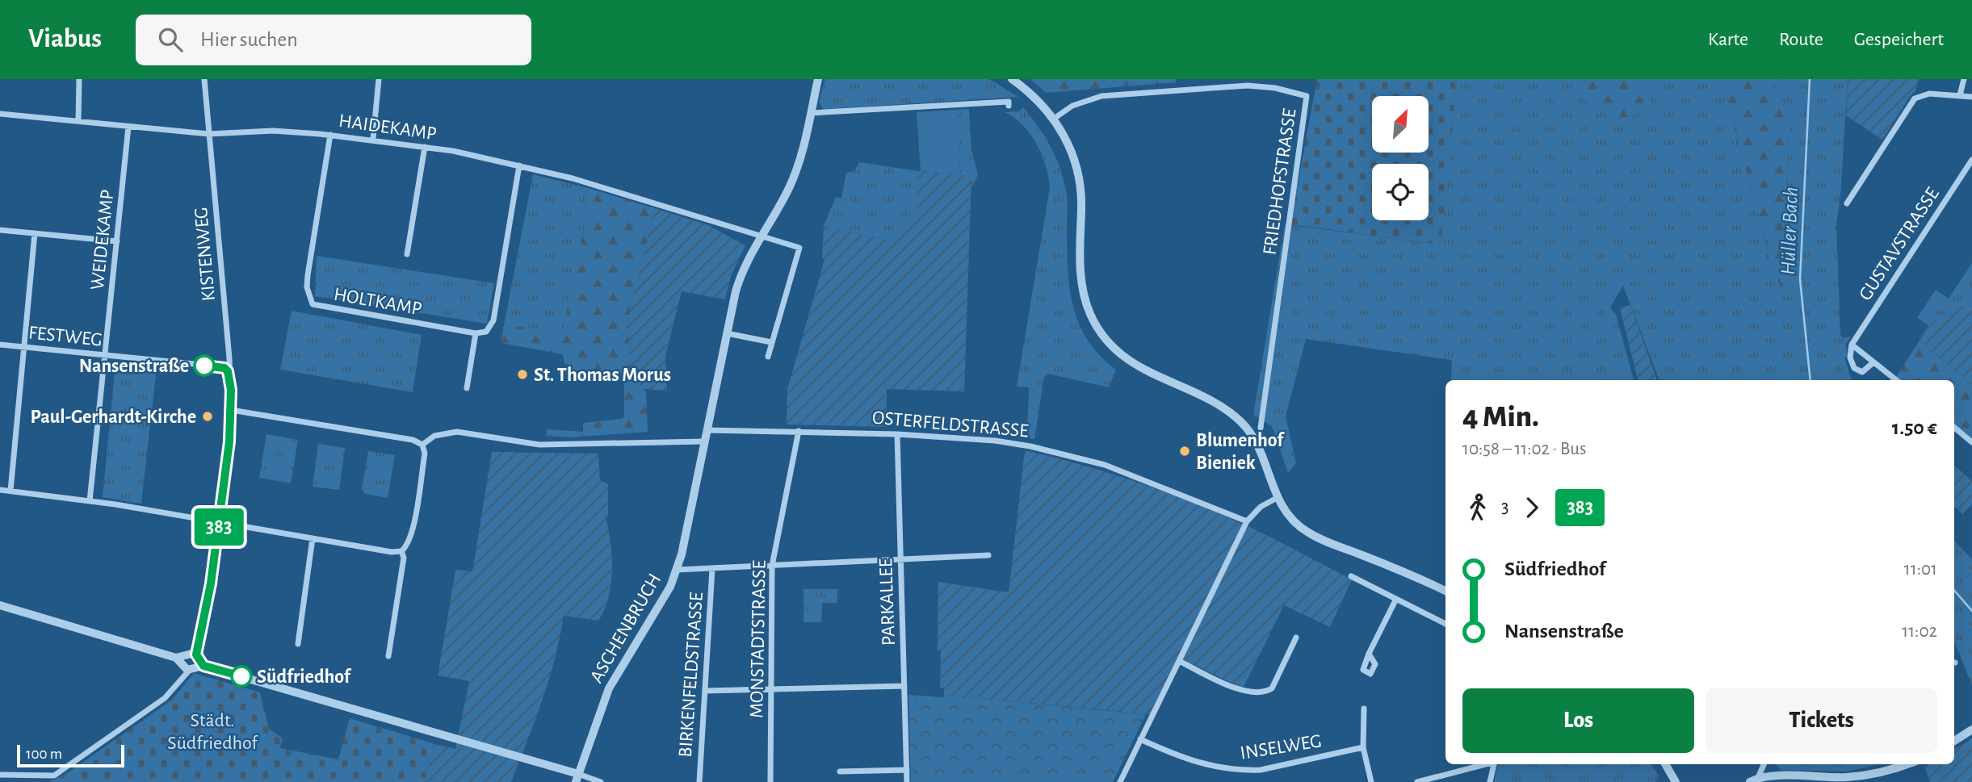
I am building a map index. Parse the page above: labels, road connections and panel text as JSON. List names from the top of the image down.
{
  "streets": {
    "street": [
      "HAIDEKAMP",
      "FRIEDHOFSTRASSE",
      "WEIDEKAMP",
      "GUSTAVSTRASSE",
      "KISTENWEG",
      "HOLTKAMP",
      "FESTWEG",
      "OSTERFELDSTRASSE",
      "PARKALLEE",
      "ASCHENBRUCH",
      "MONSTADTSTRASSE",
      "BIRKENFELDSTRASSE",
      "INSELWEG"
    ]
  },
  "crossings": [
    ["HAIDEKAMP", "WEIDEKAMP"],
    ["HAIDEKAMP", "KISTENWEG"],
    ["HAIDEKAMP", "HOLTKAMP"],
    ["HAIDEKAMP", "ASCHENBRUCH"],
    ["WEIDEKAMP", "FESTWEG"],
    ["KISTENWEG", "FESTWEG"],
    ["OSTERFELDSTRASSE", "PARKALLEE"],
    ["OSTERFELDSTRASSE", "ASCHENBRUCH"],
    ["OSTERFELDSTRASSE", "MONSTADTSTRASSE"]
  ],
  "water": ["Hüller Bach"],
  "parks": ["Städt. Südfriedhof"],
  "places": [
    "Nansenstraße",
    "St. Thomas Morus",
    "Paul-Gerhardt-Kirche",
    "Blumenhof Bieniek",
    "Südfriedhof"
  ],
  "lines": ["bus line 383"],
  "scale_bar": "100 m",
  "north": "top right",
  "page": {
    "header": "Viabus",
    "search": "Hier suchen",
    "nav": ["Karte", "Route", "Gespeichert"],
    "on_map": "383",
    "heading": ["4 Min.", "10:58 – 11:02 · Bus", "1.50 €"],
    "legs": ["3", "383"],
    "list": [
      {
        "name": "Südfriedhof",
        "value": "11:01"
      },
      {
        "name": "Nansenstraße",
        "value": "11:02"
      }
    ],
    "buttons": ["Los", "Tickets"],
    "scale": "100 m"
  }
}
